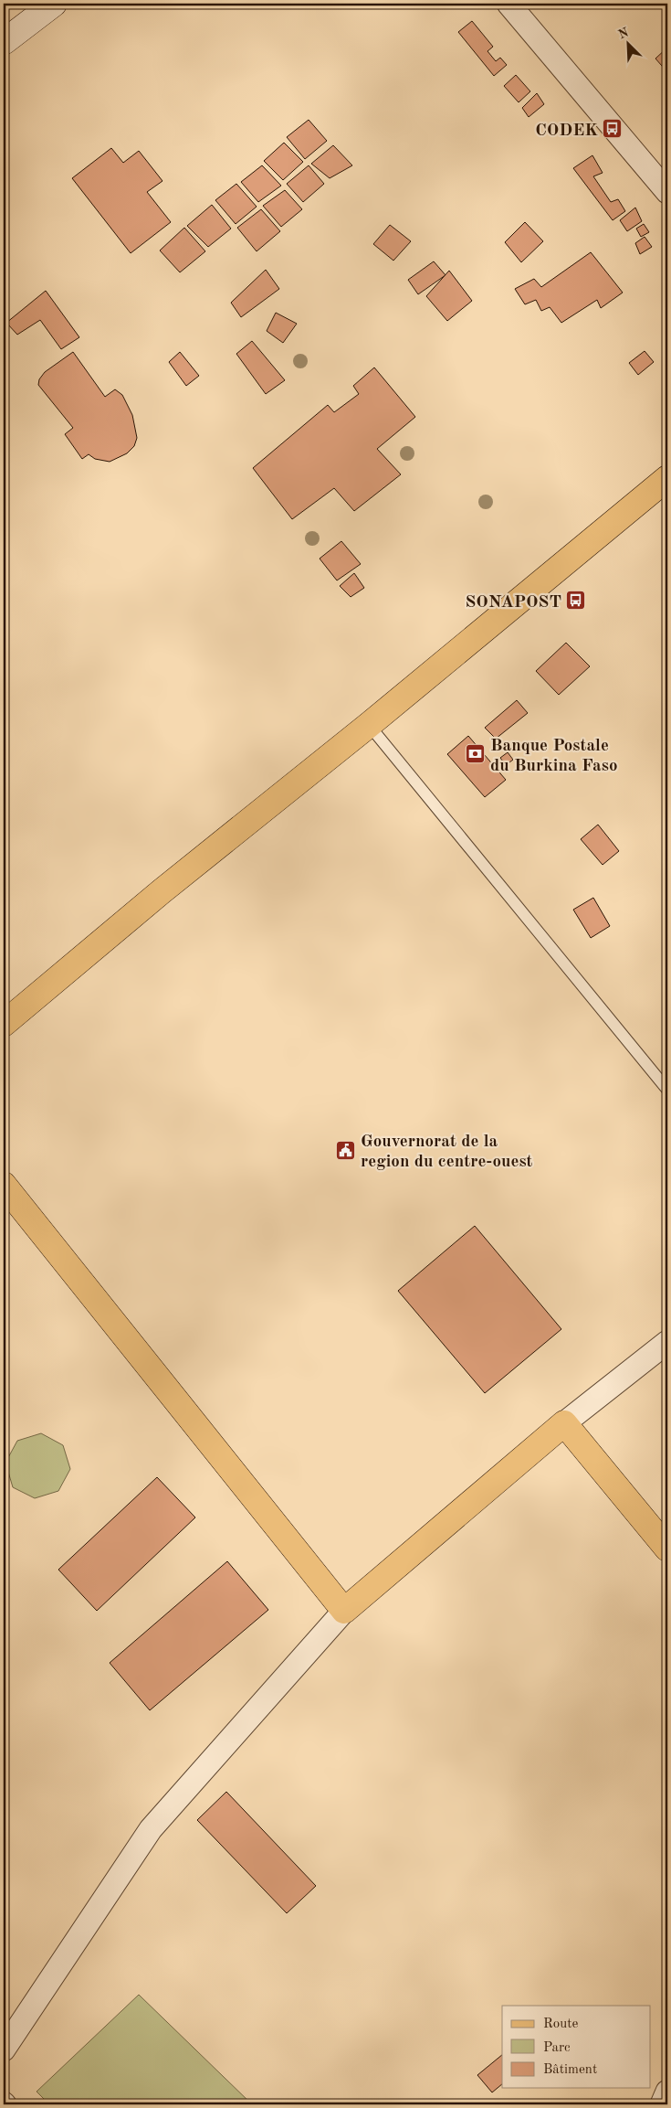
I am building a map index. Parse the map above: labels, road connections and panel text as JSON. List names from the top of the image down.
{
  "places": {
    "bus stop": ["CODEK", "SONAPOST"],
    "bank": ["Banque Postale du Burkina Faso"],
    "public building": ["Gouvernorat de la region du centre-ouest"]
  },
  "legend": ["Route", "Parc", "Bâtiment"],
  "north": "top left"
}
